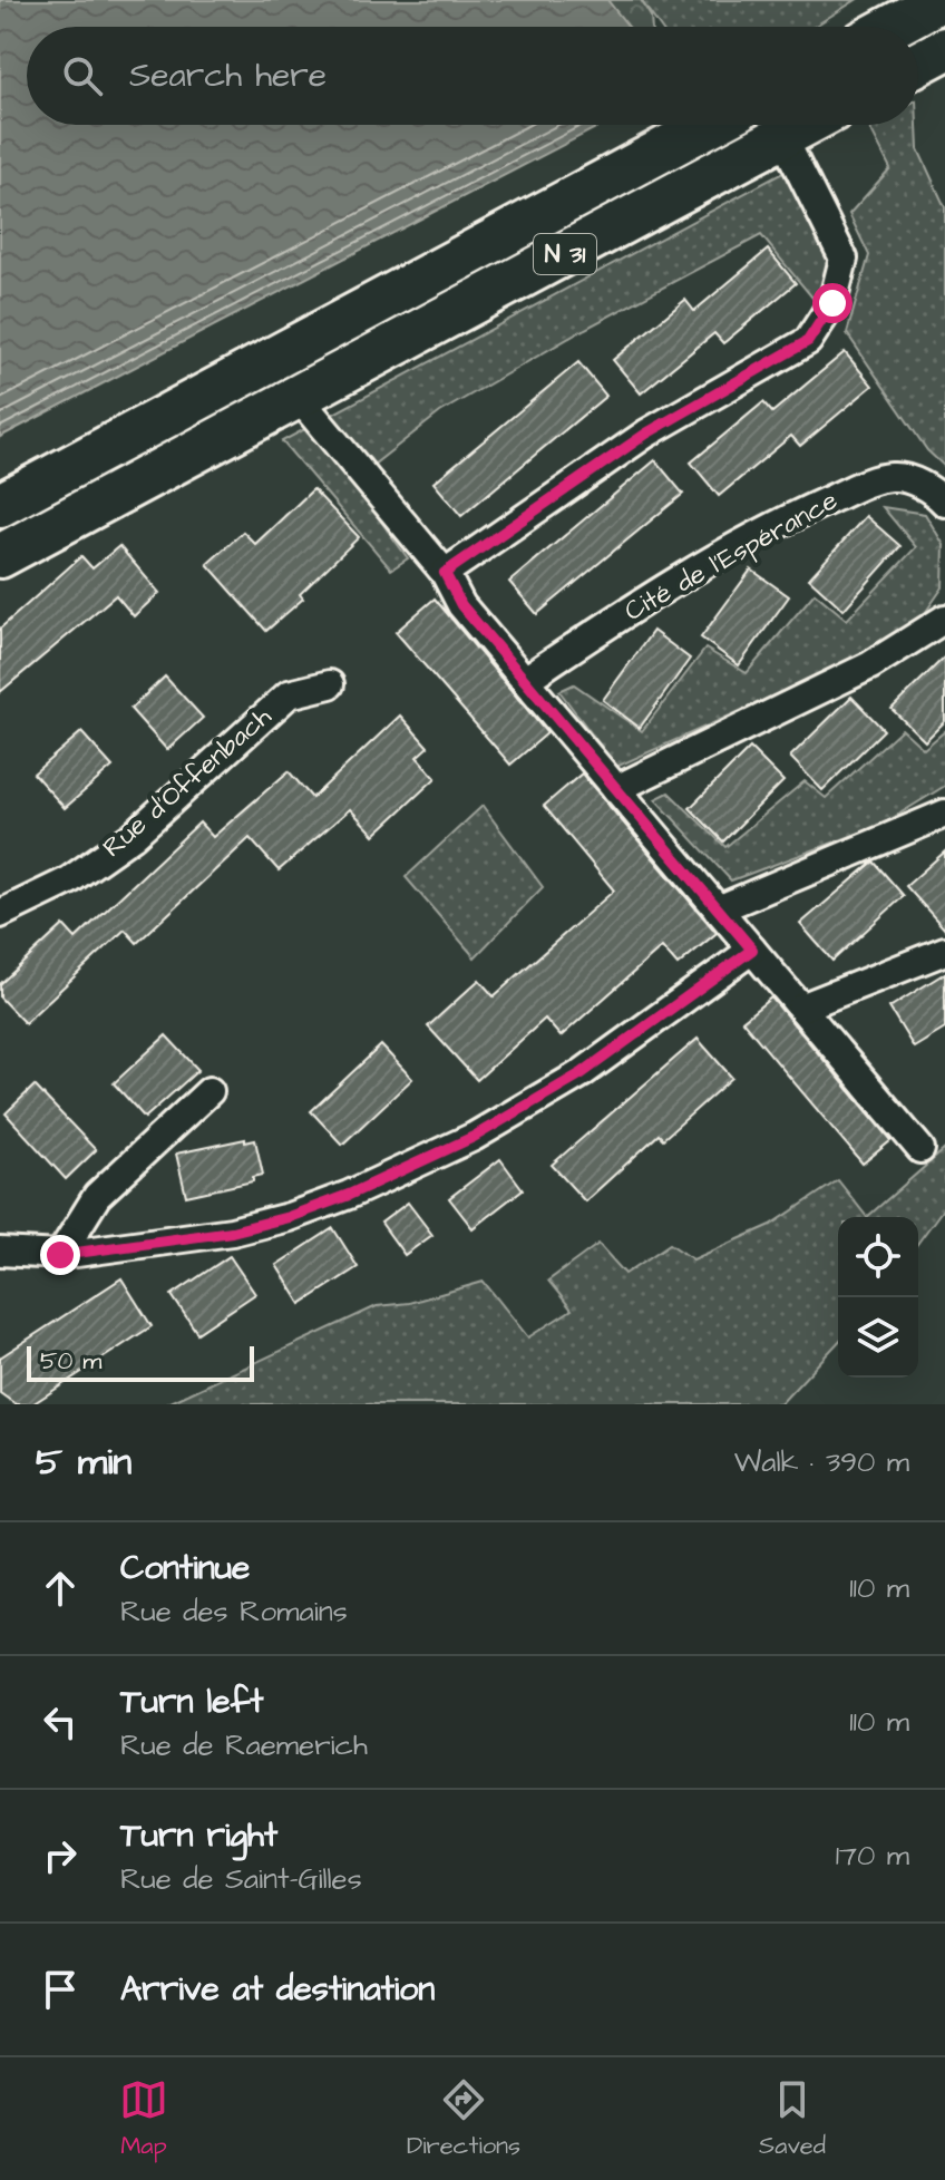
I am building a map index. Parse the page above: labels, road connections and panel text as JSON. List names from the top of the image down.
{
  "streets": {
    "main road": ["N 31"],
    "street": ["Cité de l'Espérance", "Rue d'Offenbach"]
  },
  "scale_bar": "50 m",
  "page": {
    "search": "Search here",
    "scale": "50 m",
    "heading": ["5 min", "Walk · 390 m"],
    "list": [
      ["Continue", "Rue des Romains", "110 m"],
      ["Turn left", "Rue de Raemerich", "110 m"],
      ["Turn right", "Rue de Saint-Gilles", "170 m"],
      "Arrive at destination"
    ],
    "nav": ["Map", "Directions", "Saved"]
  }
}
